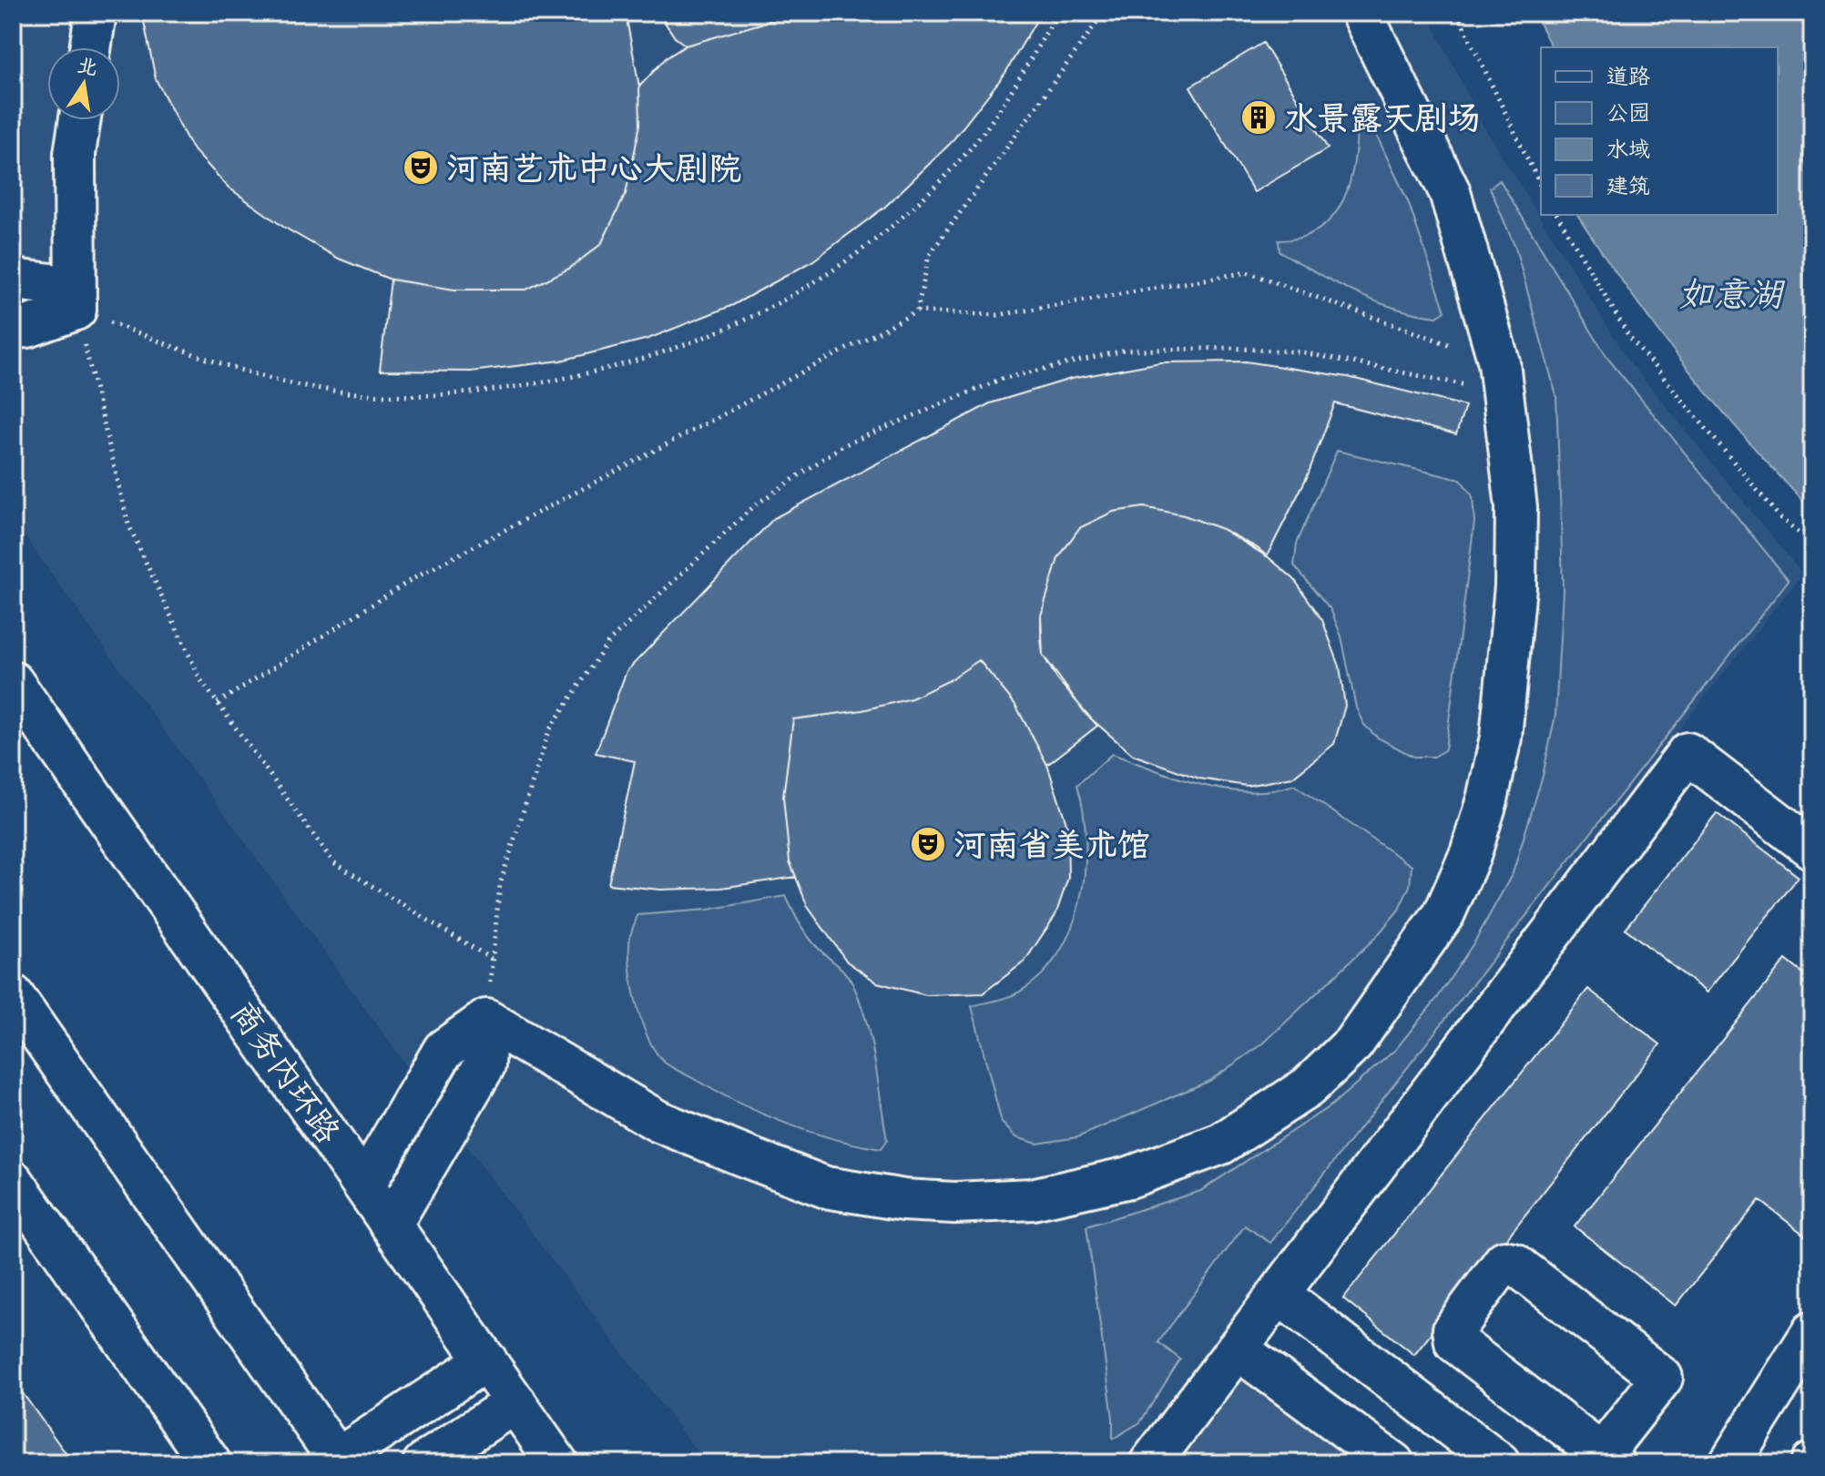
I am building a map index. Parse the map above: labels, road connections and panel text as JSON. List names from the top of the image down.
{
  "streets": {
    "street": ["商务内环路"]
  },
  "water": ["如意湖"],
  "places": {
    "building": ["水景露天剧场"],
    "theatre": ["河南艺术中心大剧院", "河南省美术馆"]
  },
  "legend": [
    "道路",
    "公园",
    "水域",
    "建筑"
  ],
  "north": "top"
}
